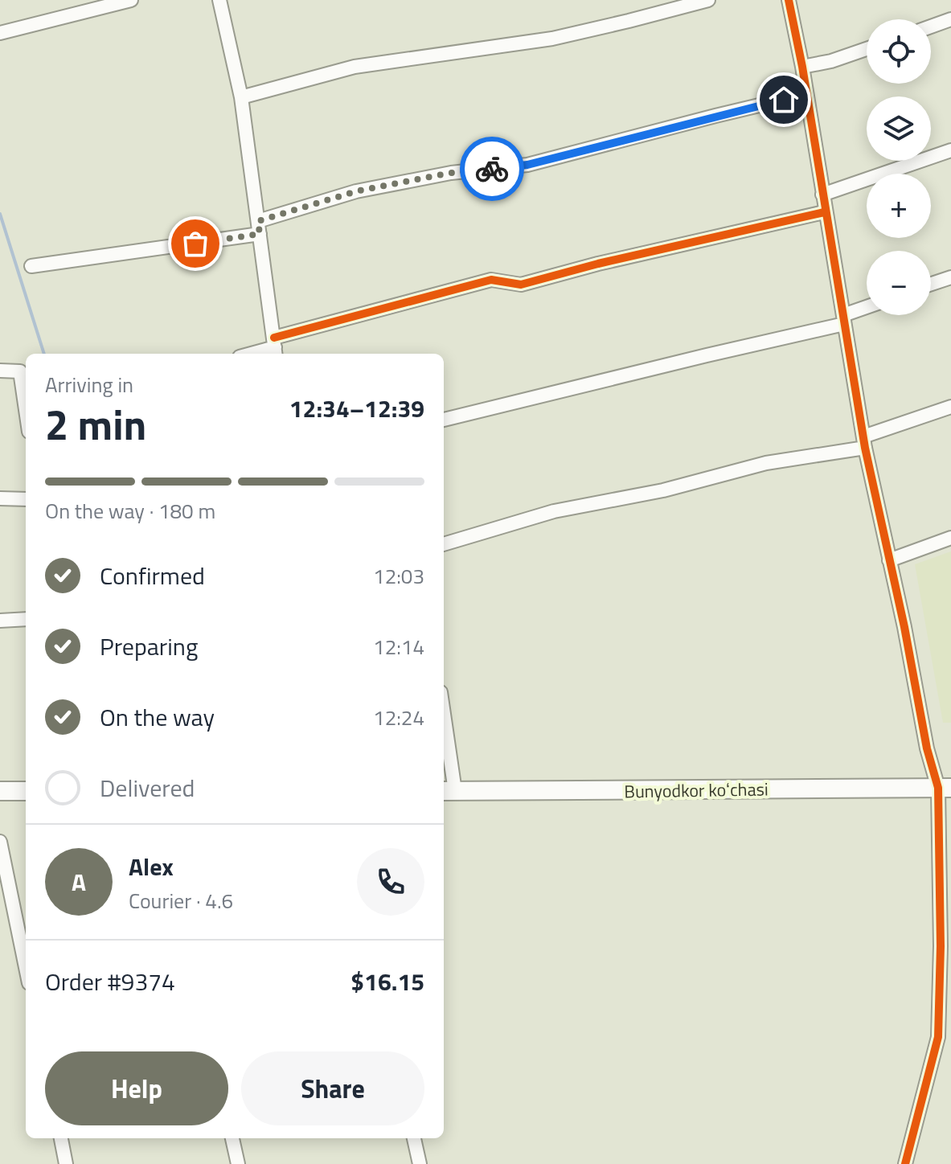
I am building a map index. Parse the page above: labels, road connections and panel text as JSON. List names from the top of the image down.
{
  "streets": {
    "main road": ["Bunyodkor koʻchasi"]
  },
  "page": {
    "map_buttons": ["+", "−"],
    "heading": ["2 min", "Arriving in", "12:34–12:39"],
    "panel": [
      "Alex",
      "Courier · 4.6",
      "Order #9374",
      "$16.15"
    ],
    "bar": "On the way · 180 m",
    "list": [
      ["Confirmed", "12:03"],
      ["Preparing", "12:14"],
      ["On the way", "12:24"],
      "Delivered"
    ],
    "round": "A",
    "buttons": ["Help", "Share"]
  }
}
